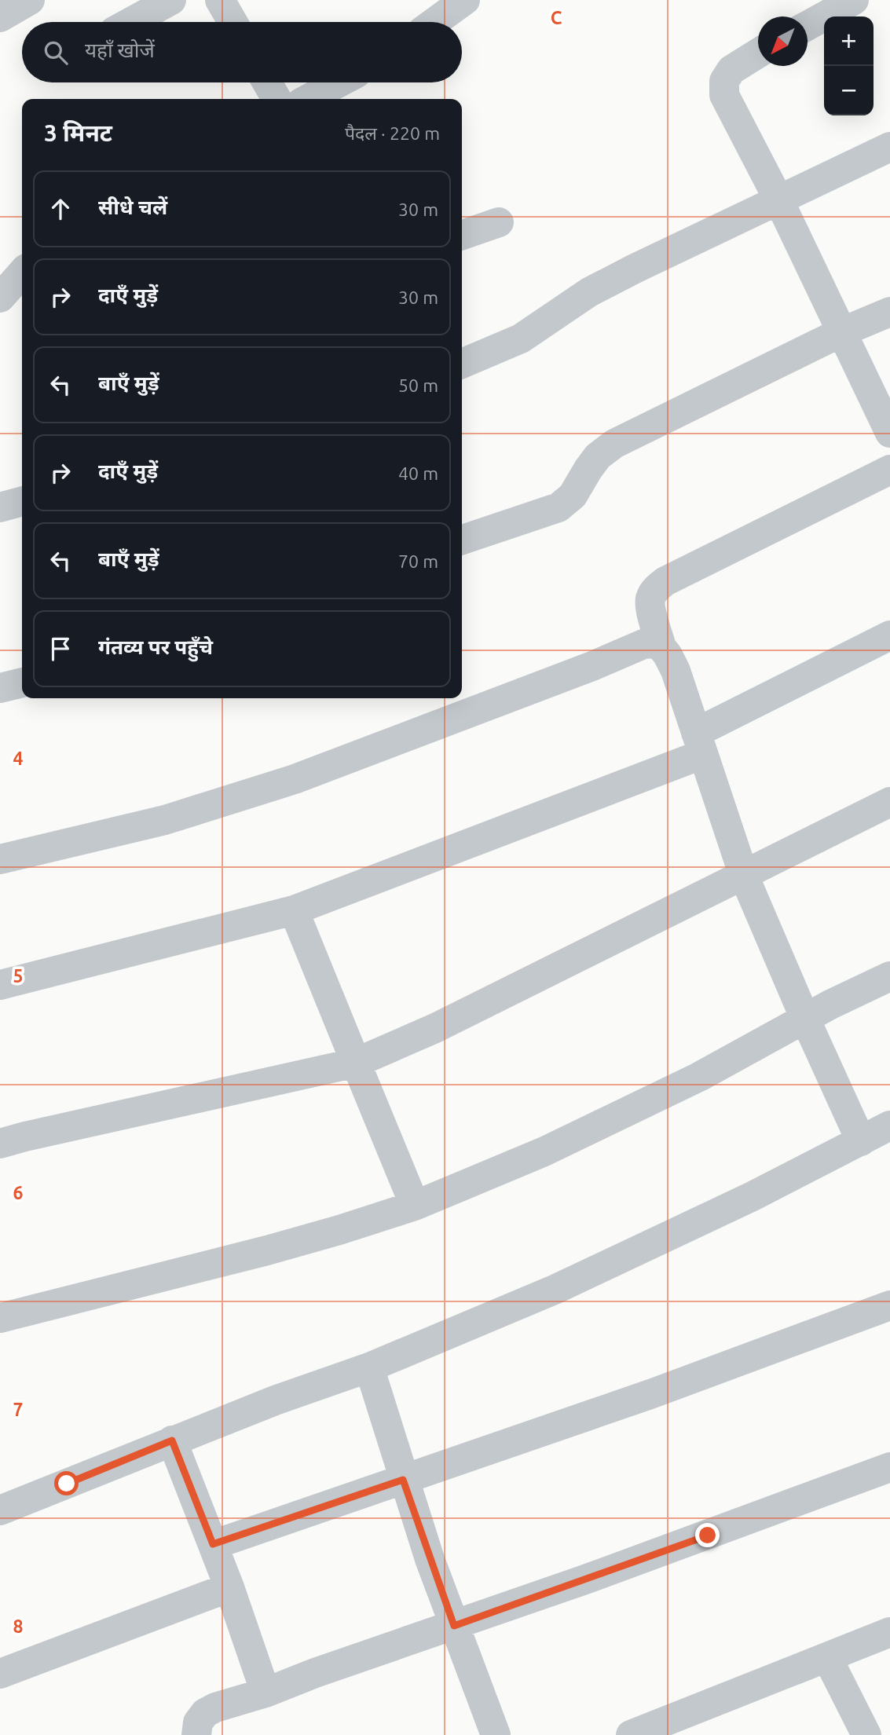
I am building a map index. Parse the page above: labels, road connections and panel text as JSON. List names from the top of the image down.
{
  "north": "bottom left",
  "page": {
    "map_buttons": ["+", "−"],
    "search": "यहाँ खोजें",
    "heading": ["3 मिनट", "पैदल · 220 m"],
    "list": [
      ["सीधे चलें", "30 m"],
      ["दाएँ मुड़ें", "30 m"],
      ["बाएँ मुड़ें", "50 m"],
      ["दाएँ मुड़ें", "40 m"],
      ["बाएँ मुड़ें", "70 m"],
      "गंतव्य पर पहुँचे"
    ]
  },
  "grid": {
    "columns": ["C"],
    "rows": [
      "4",
      "5",
      "6",
      "7",
      "8"
    ]
  }
}
